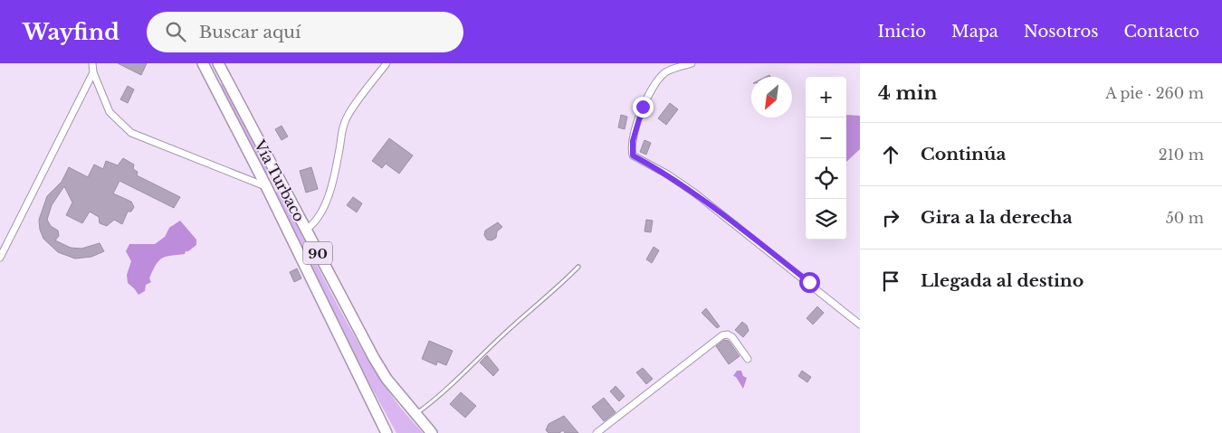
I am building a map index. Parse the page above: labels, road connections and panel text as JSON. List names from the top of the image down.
{
  "streets": {
    "highway": ["Vía Turbaco", "90"]
  },
  "north": "bottom left",
  "page": {
    "header": "Wayfind",
    "search": "Buscar aquí",
    "nav": [
      "Inicio",
      "Mapa",
      "Nosotros",
      "Contacto"
    ],
    "heading": ["4 min", "A pie · 260 m"],
    "map_buttons": ["+", "−"],
    "list": [
      ["Continúa", "210 m"],
      ["Gira a la derecha", "50 m"],
      "Llegada al destino"
    ]
  }
}
